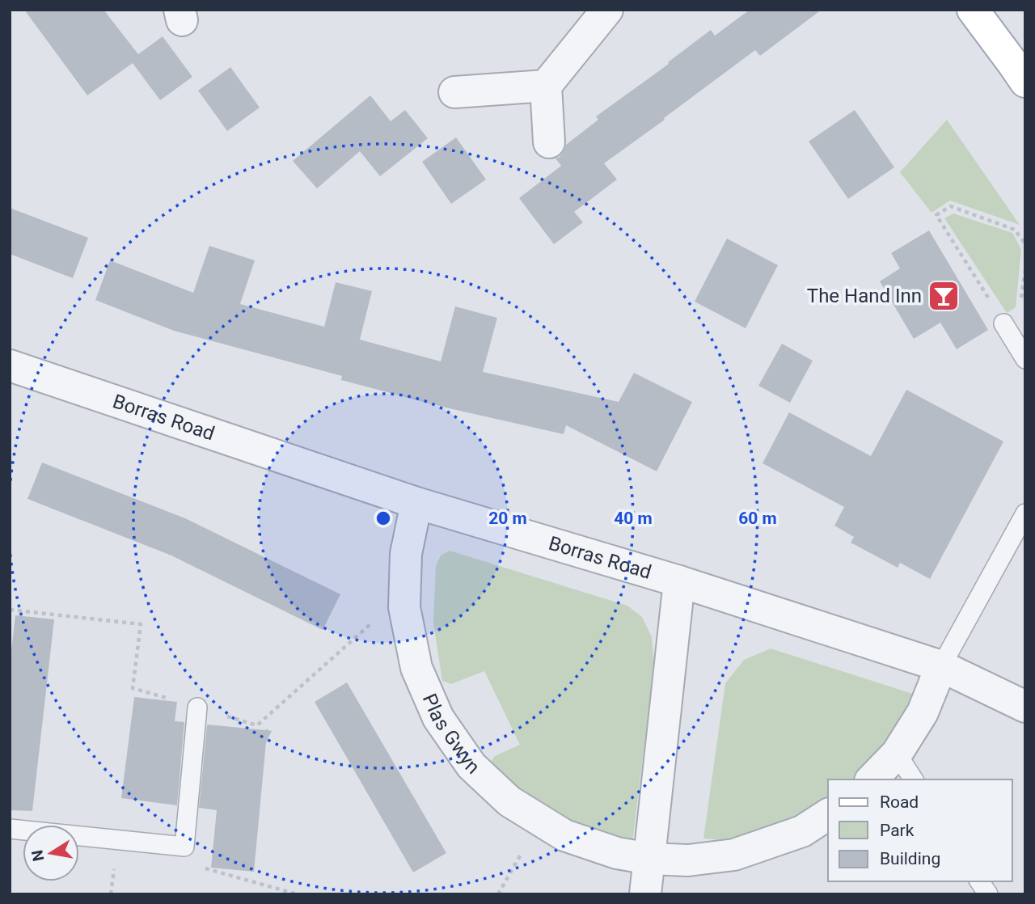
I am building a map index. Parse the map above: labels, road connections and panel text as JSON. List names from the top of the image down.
{
  "streets": {
    "street": ["Borras Road", "Plas Gwyn"]
  },
  "crossings": [
    ["Borras Road", "Plas Gwyn"]
  ],
  "places": {
    "bar": ["The Hand Inn"]
  },
  "legend": ["Road", "Park", "Building"],
  "north": "left",
  "rings": ["20 m", "40 m", "60 m"]
}
